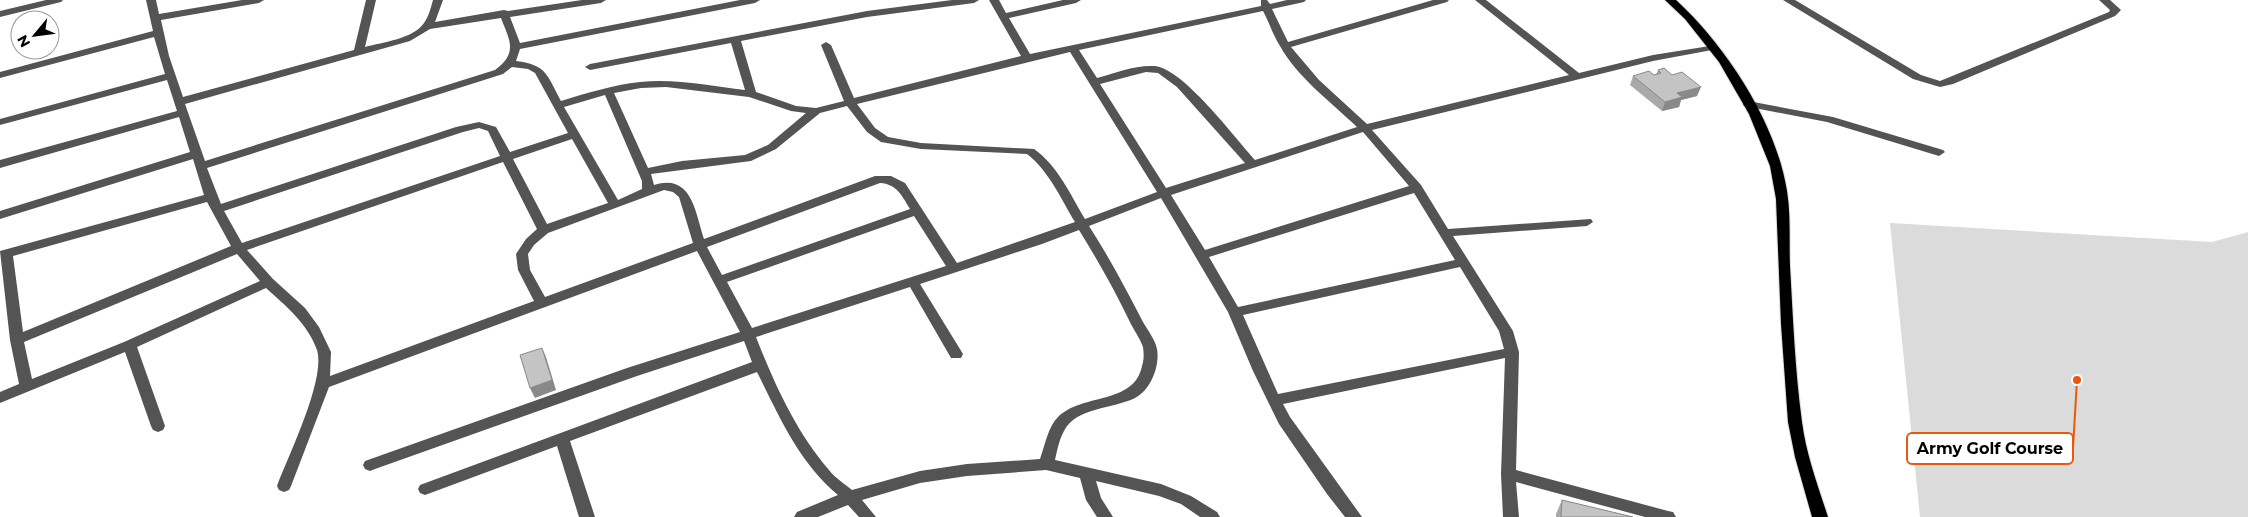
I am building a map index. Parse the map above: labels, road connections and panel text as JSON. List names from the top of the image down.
{
  "places": ["Army Golf Course"],
  "north": "bottom left"
}
